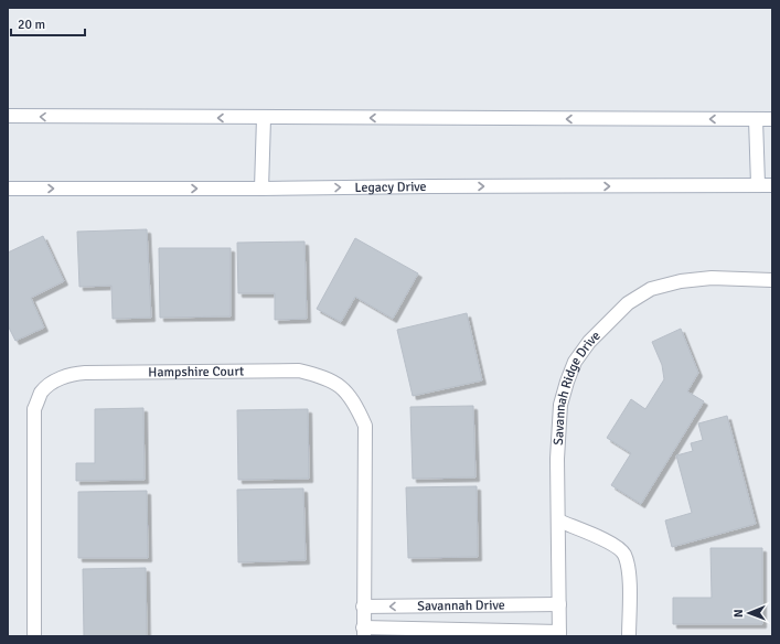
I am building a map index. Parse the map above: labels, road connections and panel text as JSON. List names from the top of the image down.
{
  "streets": {
    "street": [
      "Legacy Drive",
      "Hampshire Court",
      "Savannah Ridge Drive",
      "Savannah Drive"
    ]
  },
  "crossings": [
    ["Hampshire Court", "Savannah Drive"],
    ["Savannah Ridge Drive", "Savannah Drive"]
  ],
  "scale_bar": "20 m",
  "north": "left"
}
